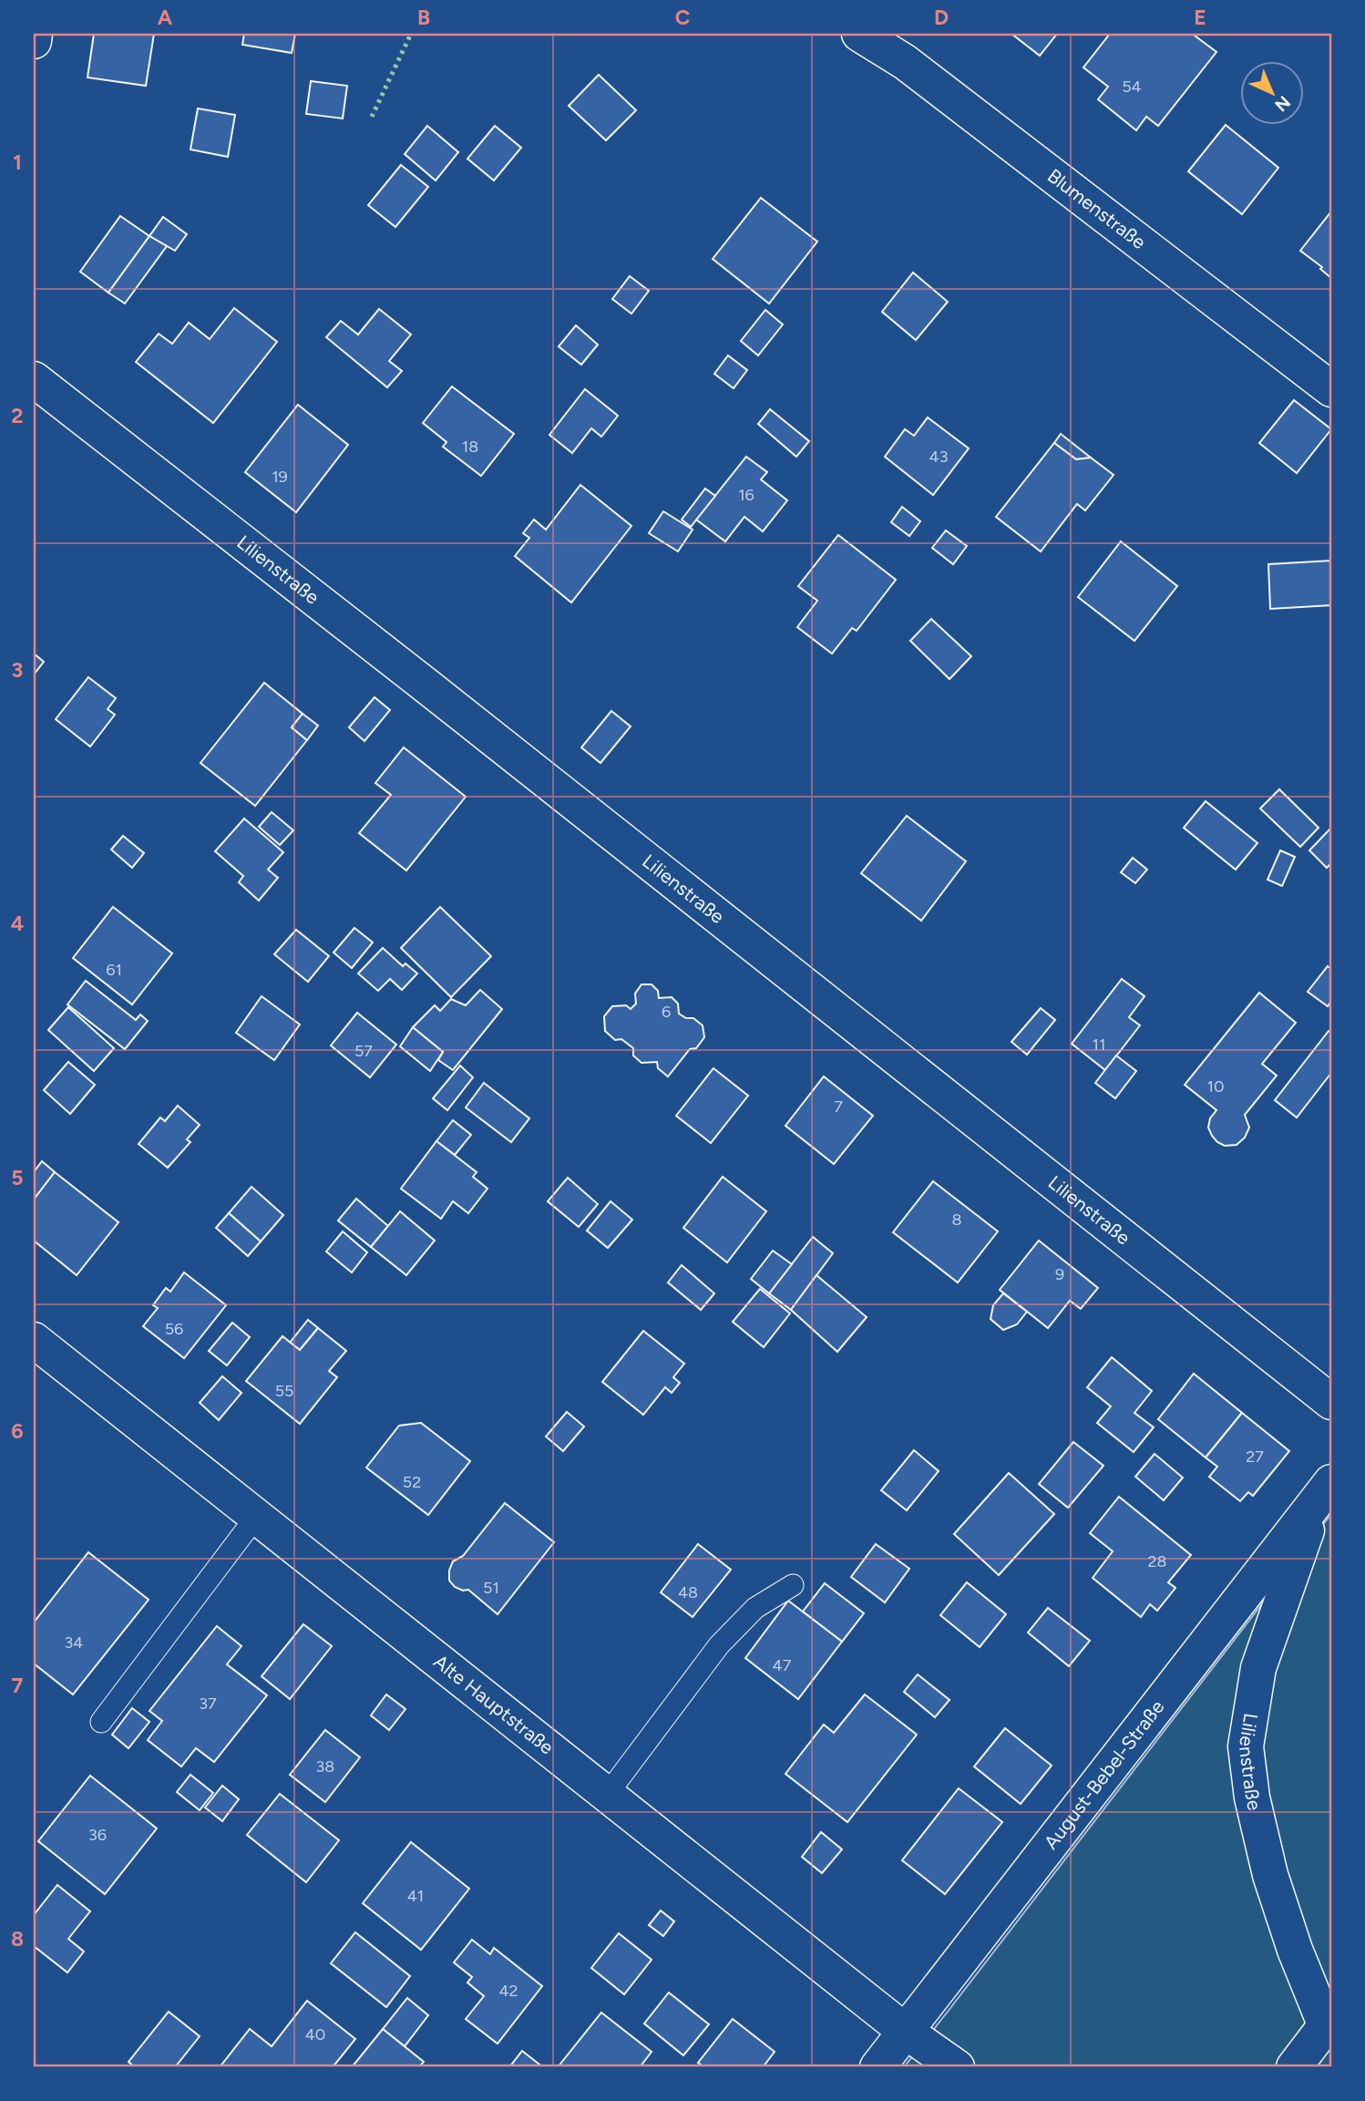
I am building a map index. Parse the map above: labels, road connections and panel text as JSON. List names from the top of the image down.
{
  "streets": {
    "street": [
      "Blumenstraße",
      "Lilienstraße",
      "Alte Hauptstraße",
      "August-Bebel-Straße"
    ]
  },
  "crossings": [
    ["Lilienstraße", "August-Bebel-Straße"],
    ["Alte Hauptstraße", "August-Bebel-Straße"]
  ],
  "house_numbers": [
    "54",
    "18",
    "43",
    "19",
    "16",
    "61",
    "6",
    "11",
    "57",
    "10",
    "7",
    "8",
    "9",
    "56",
    "55",
    "27",
    "52",
    "28",
    "51",
    "48",
    "34",
    "47",
    "37",
    "38",
    "36",
    "41",
    "42",
    "40"
  ],
  "north": "bottom right",
  "grid": {
    "columns": [
      "A",
      "B",
      "C",
      "D",
      "E"
    ],
    "rows": [
      "1",
      "2",
      "3",
      "4",
      "5",
      "6",
      "7",
      "8"
    ]
  }
}
